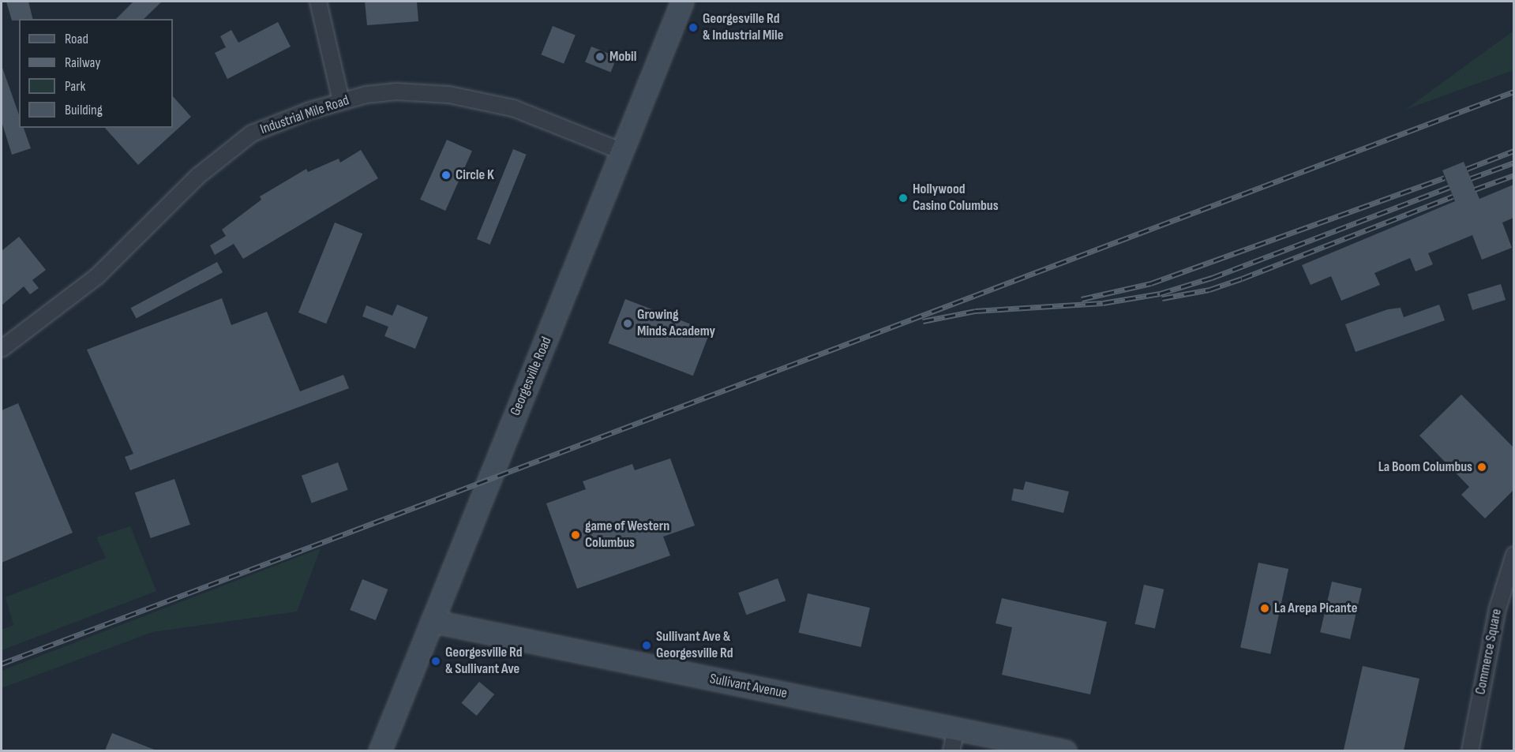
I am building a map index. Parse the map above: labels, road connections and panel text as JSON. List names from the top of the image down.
{
  "streets": {
    "main road": ["Georgesville Road", "Sullivant Avenue"],
    "street": ["Industrial Mile Road", "Commerce Square"]
  },
  "crossings": [
    ["Industrial Mile Road", "Georgesville Road"],
    ["Georgesville Road", "Sullivant Avenue"]
  ],
  "places": [
    "Georgesville Rd & Industrial Mile",
    "Mobil",
    "Circle K",
    "Hollywood Casino Columbus",
    "Growing Minds Academy",
    "La Boom Columbus",
    "game of Western Columbus",
    "La Arepa Picante",
    "Sullivant Ave & Georgesville Rd",
    "Georgesville Rd & Sullivant Ave"
  ],
  "legend": [
    "Road",
    "Railway",
    "Park",
    "Building"
  ]
}
